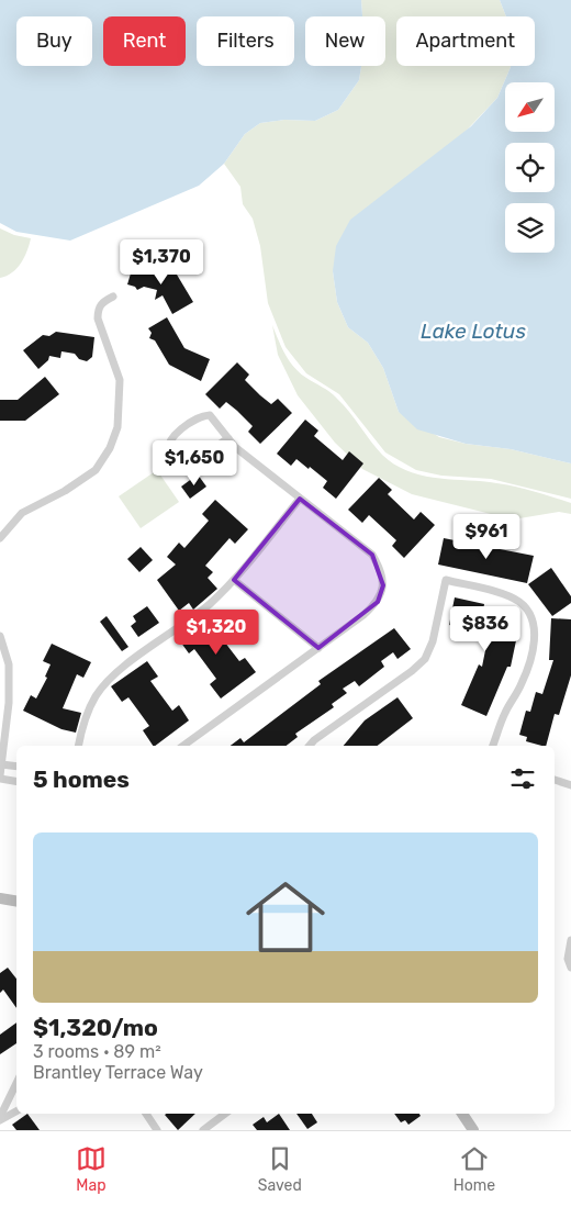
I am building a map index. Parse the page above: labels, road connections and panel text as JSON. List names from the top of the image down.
{
  "water": ["Lake Lotus"],
  "north": "bottom left",
  "page": {
    "chip": [
      "Buy",
      "Rent",
      "Filters",
      "New",
      "Apartment"
    ],
    "price": [
      "$1,370",
      "$1,650",
      "$961",
      "$836",
      "$1,320"
    ],
    "heading": "5 homes",
    "list": [
      {
        "name": "$1,320/mo",
        "note": "3 rooms · 89 m² · Brantley Terrace Way"
      }
    ],
    "tabs": ["Map", "Saved", "Home"]
  }
}
